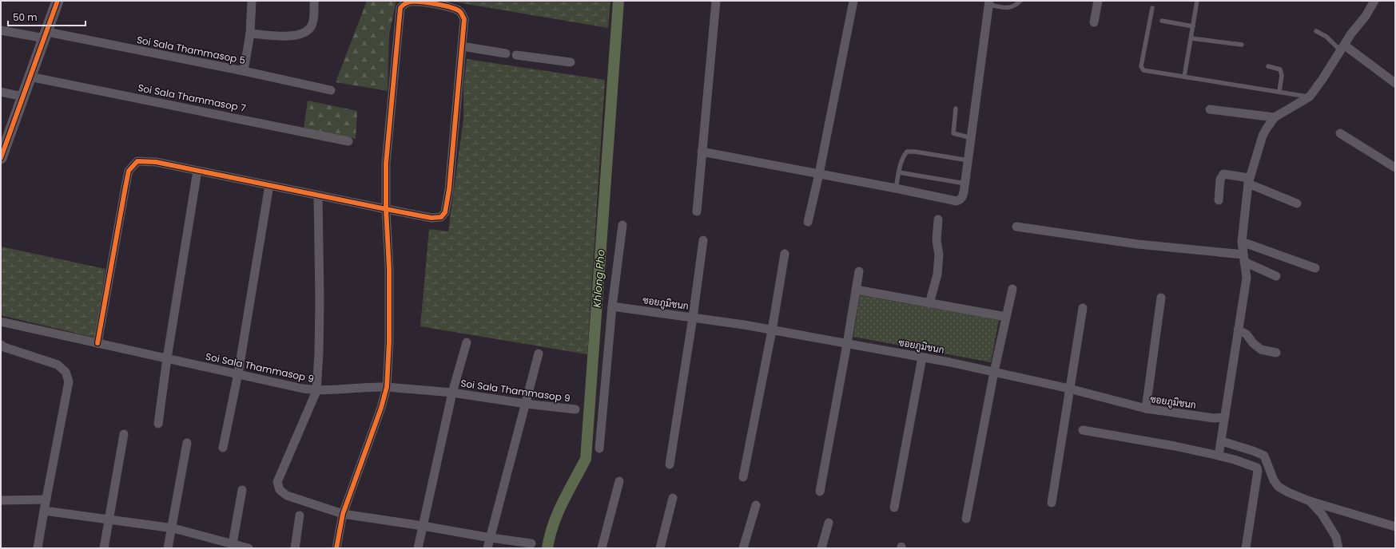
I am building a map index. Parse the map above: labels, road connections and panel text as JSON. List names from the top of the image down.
{
  "streets": {
    "street": [
      "Soi Sala Thammasop 5",
      "Soi Sala Thammasop 7",
      "ซอยภูมิชนก",
      "Soi Sala Thammasop 9"
    ]
  },
  "water": ["Khlong Pho"],
  "scale_bar": "50 m"
}
